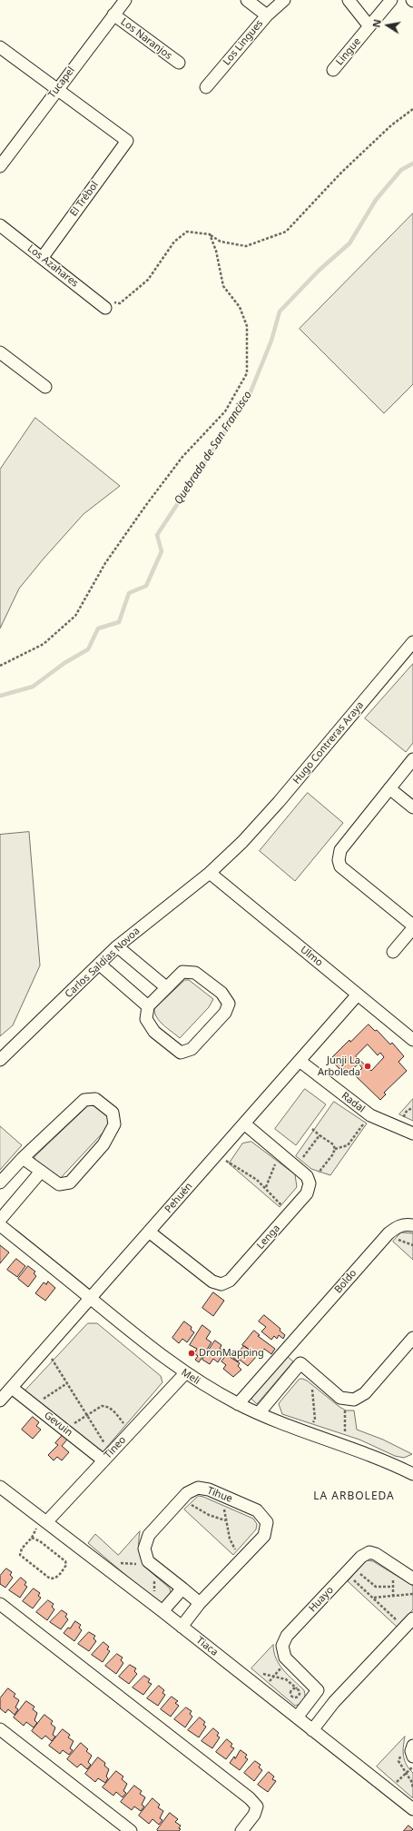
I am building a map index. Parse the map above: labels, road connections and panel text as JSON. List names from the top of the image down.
{
  "streets": {
    "street": [
      "Los Naranjos",
      "Los Lingues",
      "Lingue",
      "Tucapel",
      "El Trébol",
      "Los Azahares",
      "Hugo Contreras Araya",
      "Ulmo",
      "Carlos Saldías Novoa",
      "Radal",
      "Pehuén",
      "Lenga",
      "Boldo",
      "Meli",
      "Gevuin",
      "Tineo",
      "Tihue",
      "Huayo",
      "Tiaca"
    ]
  },
  "crossings": [
    ["Los Naranjos", "Tucapel"],
    ["Tucapel", "El Trébol"],
    ["El Trébol", "Los Azahares"],
    ["Hugo Contreras Araya", "Carlos Saldías Novoa"],
    ["Ulmo", "Carlos Saldías Novoa"],
    ["Ulmo", "Pehuén"],
    ["Radal", "Pehuén"],
    ["Pehuén", "Lenga"],
    ["Pehuén", "Meli"],
    ["Pehuén", "Gevuin"],
    ["Boldo", "Meli"],
    ["Meli", "Tineo"],
    ["Gevuin", "Tineo"],
    ["Tineo", "Tiaca"],
    ["Tihue", "Tiaca"]
  ],
  "districts": ["LA ARBOLEDA"],
  "water": ["Quebrada de San Francisco"],
  "places": ["Junji La Arboleda", "DronMapping"],
  "north": "left"
}
